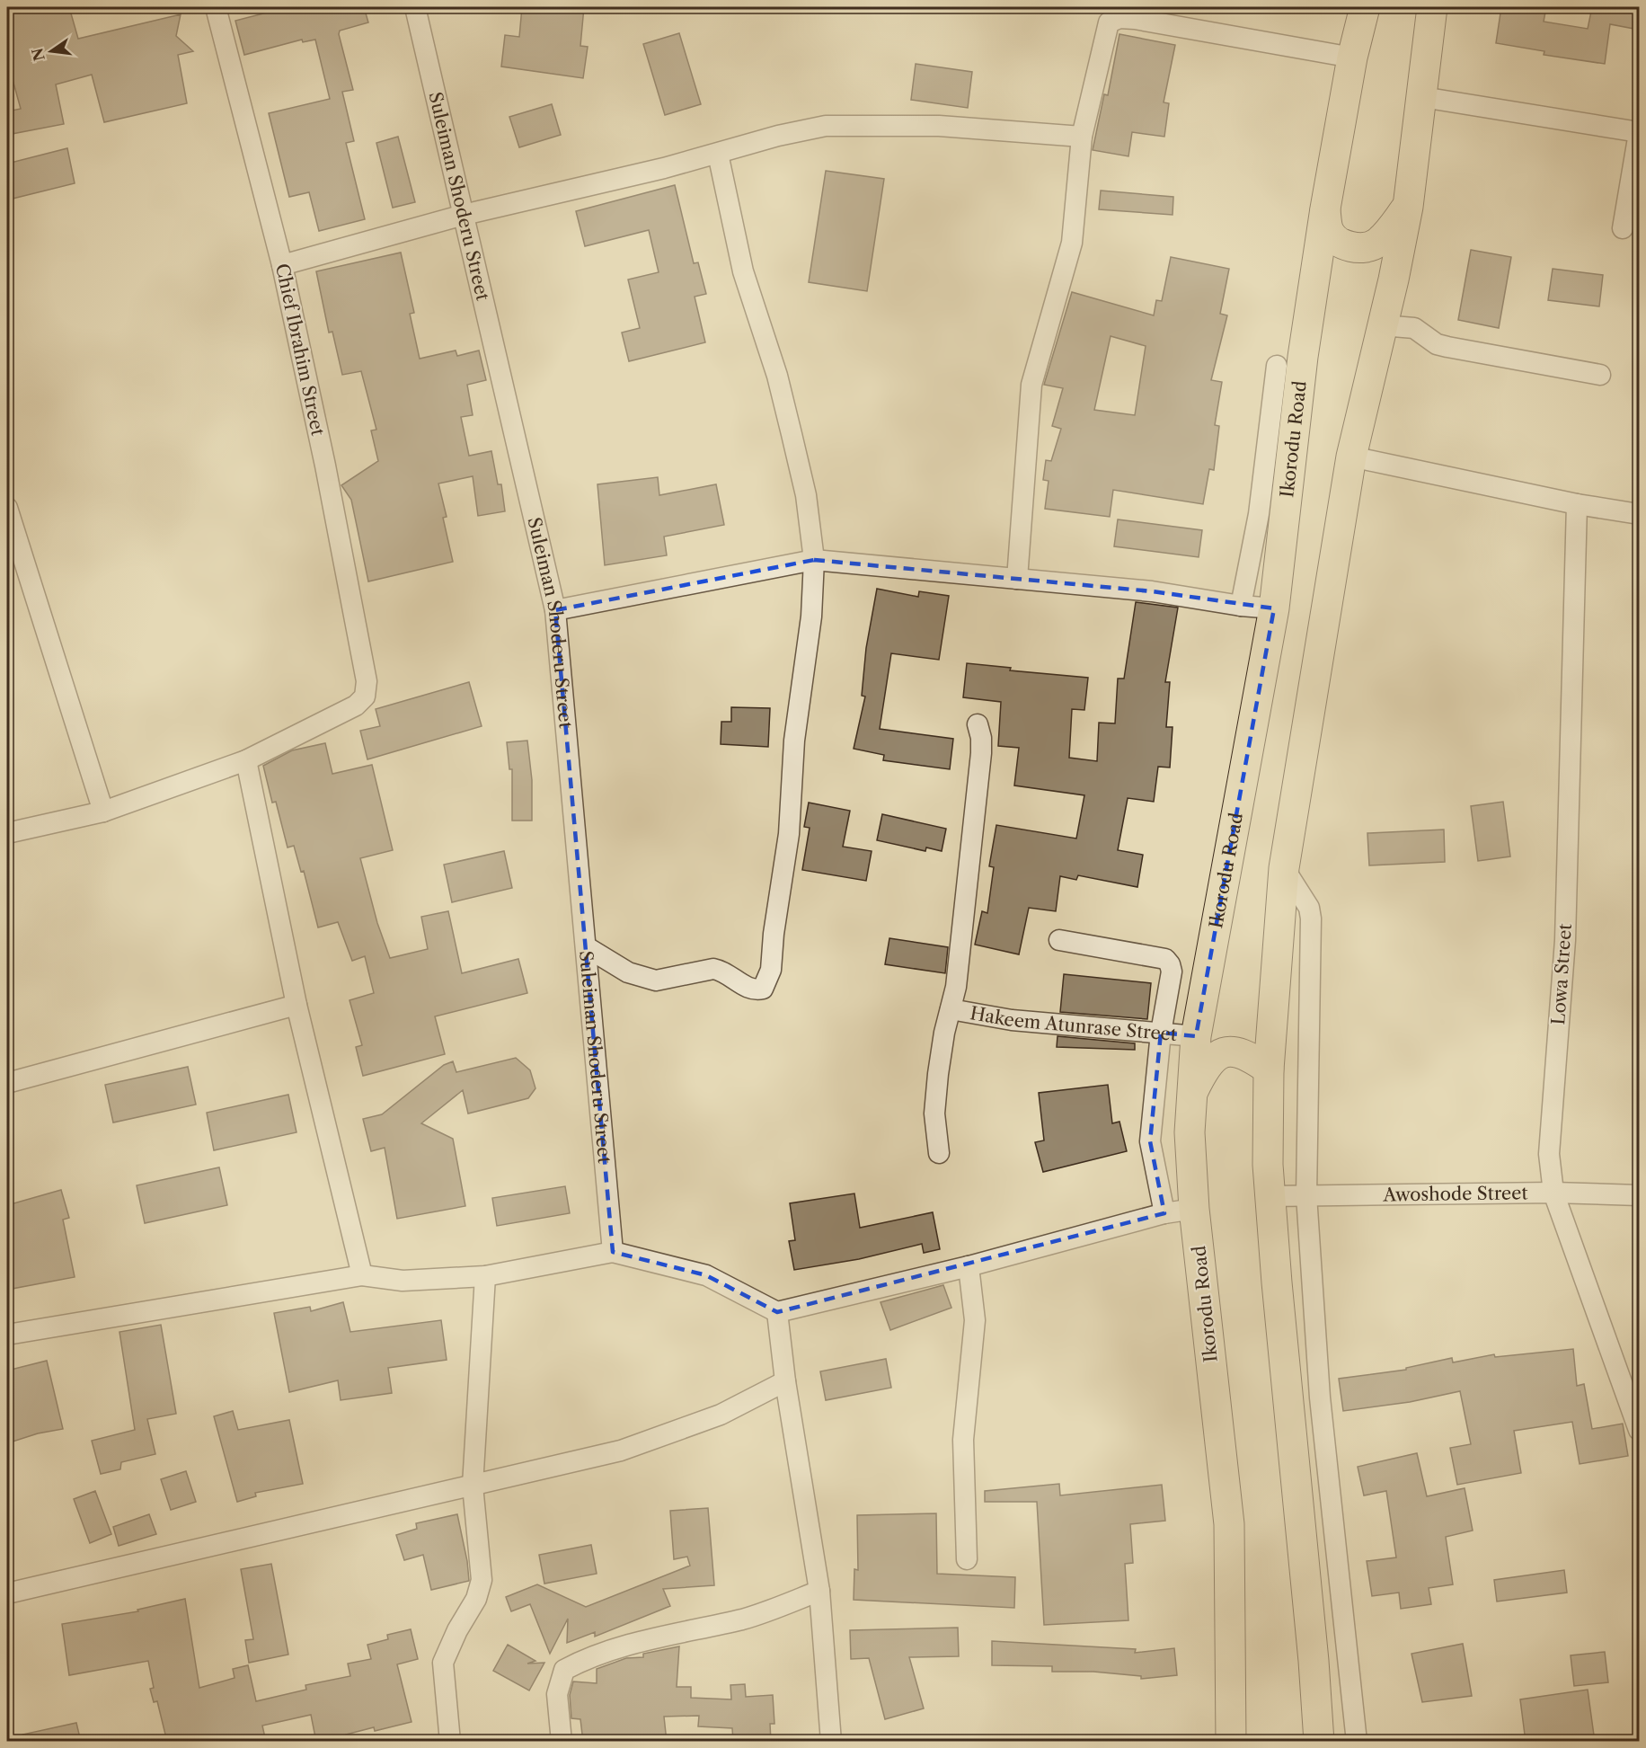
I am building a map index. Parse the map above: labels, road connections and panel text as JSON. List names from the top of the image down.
{
  "streets": {
    "highway": ["Ikorodu Road"],
    "street": [
      "Suleiman Shoderu Street",
      "Chief Ibrahim Street",
      "Lowa Street",
      "Hakeem Atunrase Street",
      "Awoshode Street"
    ]
  },
  "crossings": [
    ["Ikorodu Road", "Hakeem Atunrase Street"],
    ["Lowa Street", "Awoshode Street"]
  ],
  "north": "left"
}
